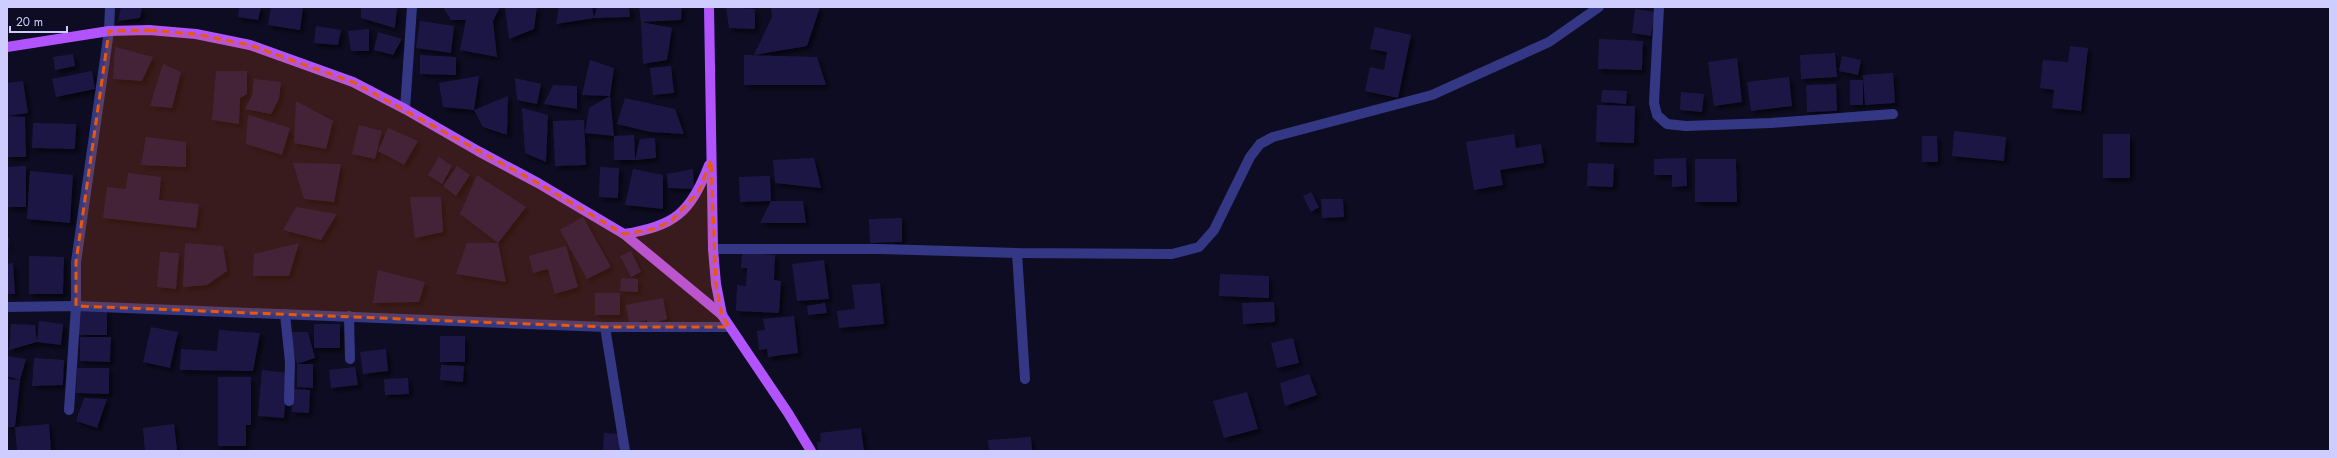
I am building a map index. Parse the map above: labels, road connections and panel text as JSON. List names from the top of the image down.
{
  "scale_bar": "20 m"
}
